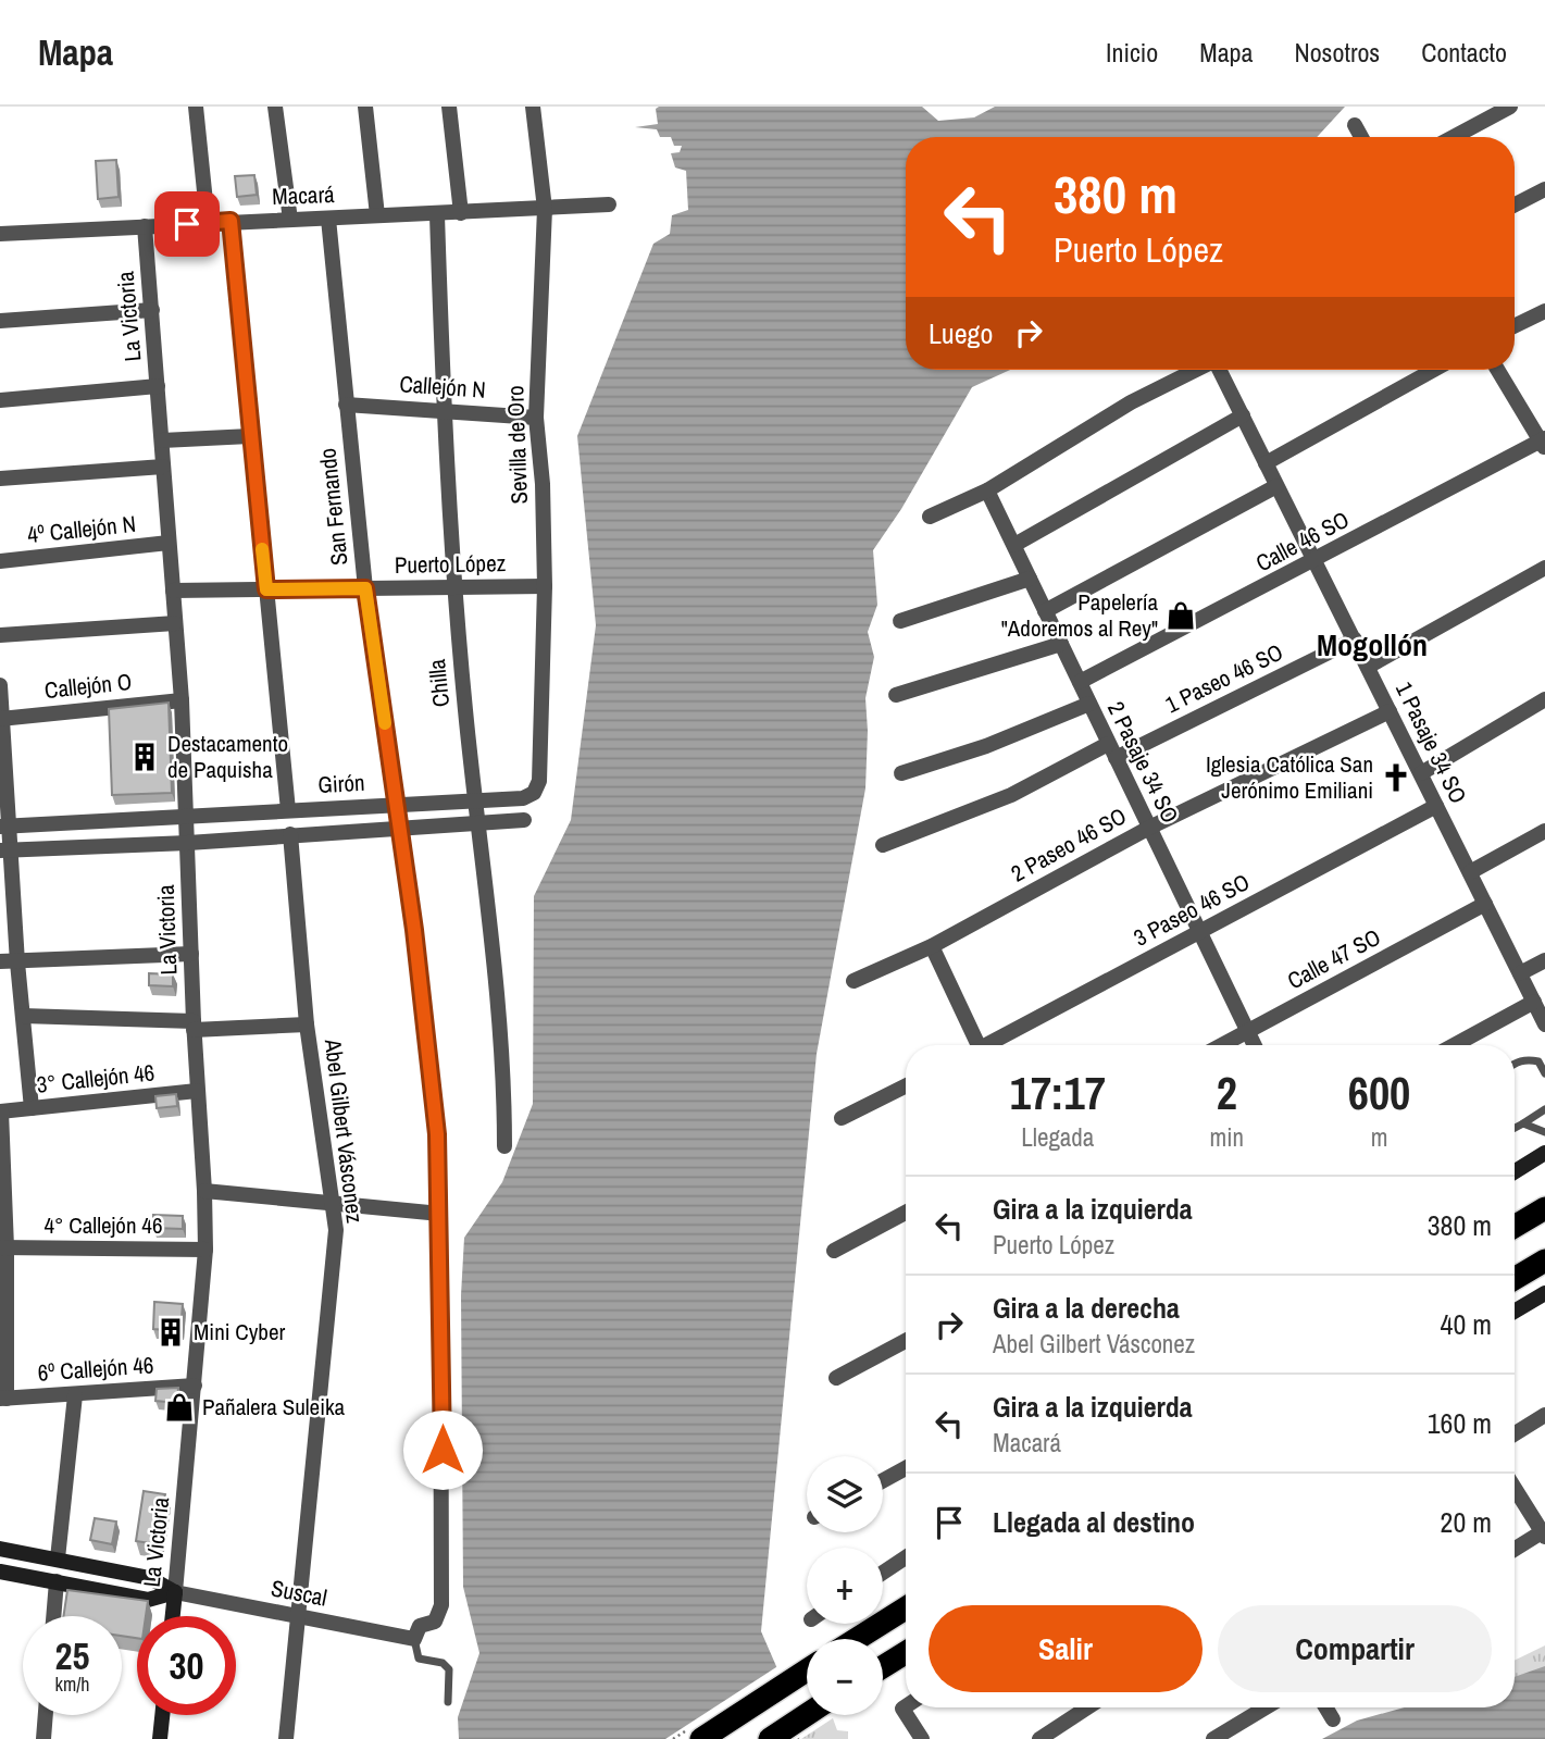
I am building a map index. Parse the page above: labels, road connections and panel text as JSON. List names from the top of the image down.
{
  "streets": {
    "main road": ["La Victoria"],
    "street": [
      "Macará",
      "Callejón N",
      "Sevilla de Oro",
      "San Fernando",
      "4º Callejón N",
      "Calle 46 SO",
      "Puerto López",
      "1 Paseo 46 SO",
      "Chilla",
      "Callejón O",
      "1 Pasaje 34 SO",
      "2 Pasaje 34 SO",
      "Girón",
      "2 Paseo 46 SO",
      "3 Paseo 46 SO",
      "Calle 47 SO",
      "3° Callejón 46",
      "Abel Gilbert Vásconez",
      "4° Callejón 46",
      "6º Callejón 46",
      "Suscal"
    ]
  },
  "crossings": [
    ["Macará", "La Victoria"],
    ["Macará", "Sevilla de Oro"],
    ["Macará", "San Fernando"],
    ["Macará", "Chilla"],
    ["La Victoria", "4º Callejón N"],
    ["La Victoria", "Puerto López"],
    ["La Victoria", "Callejón O"],
    ["La Victoria", "Girón"],
    ["La Victoria", "3° Callejón 46"],
    ["La Victoria", "4° Callejón 46"],
    ["La Victoria", "6º Callejón 46"],
    ["La Victoria", "Suscal"],
    ["Callejón N", "Sevilla de Oro"],
    ["Callejón N", "San Fernando"],
    ["Callejón N", "Chilla"],
    ["Sevilla de Oro", "Puerto López"],
    ["Sevilla de Oro", "Girón"],
    ["San Fernando", "Puerto López"],
    ["San Fernando", "Girón"],
    ["San Fernando", "Suscal"],
    ["Calle 46 SO", "1 Pasaje 34 SO"],
    ["Calle 46 SO", "2 Pasaje 34 SO"],
    ["Puerto López", "Chilla"],
    ["1 Paseo 46 SO", "1 Pasaje 34 SO"],
    ["1 Paseo 46 SO", "2 Pasaje 34 SO"],
    ["Chilla", "Girón"],
    ["1 Pasaje 34 SO", "2 Paseo 46 SO"],
    ["1 Pasaje 34 SO", "3 Paseo 46 SO"],
    ["1 Pasaje 34 SO", "Calle 47 SO"],
    ["2 Pasaje 34 SO", "2 Paseo 46 SO"],
    ["2 Pasaje 34 SO", "3 Paseo 46 SO"],
    ["2 Pasaje 34 SO", "Calle 47 SO"],
    ["Girón", "Abel Gilbert Vásconez"],
    ["Abel Gilbert Vásconez", "Suscal"]
  ],
  "districts": ["Mogollón"],
  "places": {
    "shop": ["Papelería \"Adoremos al Rey\"", "Pañalera Suleika"],
    "building": ["Destacamento de Paquisha", "Mini Cyber"],
    "church": ["Iglesia Católica San Jerónimo Emiliani"]
  },
  "page": {
    "header": "Mapa",
    "nav": [
      "Inicio",
      "Mapa",
      "Nosotros",
      "Contacto"
    ],
    "turn": ["380 m", "Puerto López"],
    "then": "Luego",
    "eta": [
      "17:17",
      "Llegada",
      "2",
      "min",
      "600",
      "m"
    ],
    "list": [
      {
        "name": "Gira a la izquierda",
        "note": "Puerto López",
        "value": "380 m"
      },
      {
        "name": "Gira a la derecha",
        "note": "Abel Gilbert Vásconez",
        "value": "40 m"
      },
      {
        "name": "Gira a la izquierda",
        "note": "Macará",
        "value": "160 m"
      },
      {
        "name": "Llegada al destino",
        "value": "20 m"
      }
    ],
    "map_buttons": ["+", "−"],
    "buttons": ["Salir", "Compartir"],
    "speed": "25 km/h",
    "limit": "30"
  }
}
